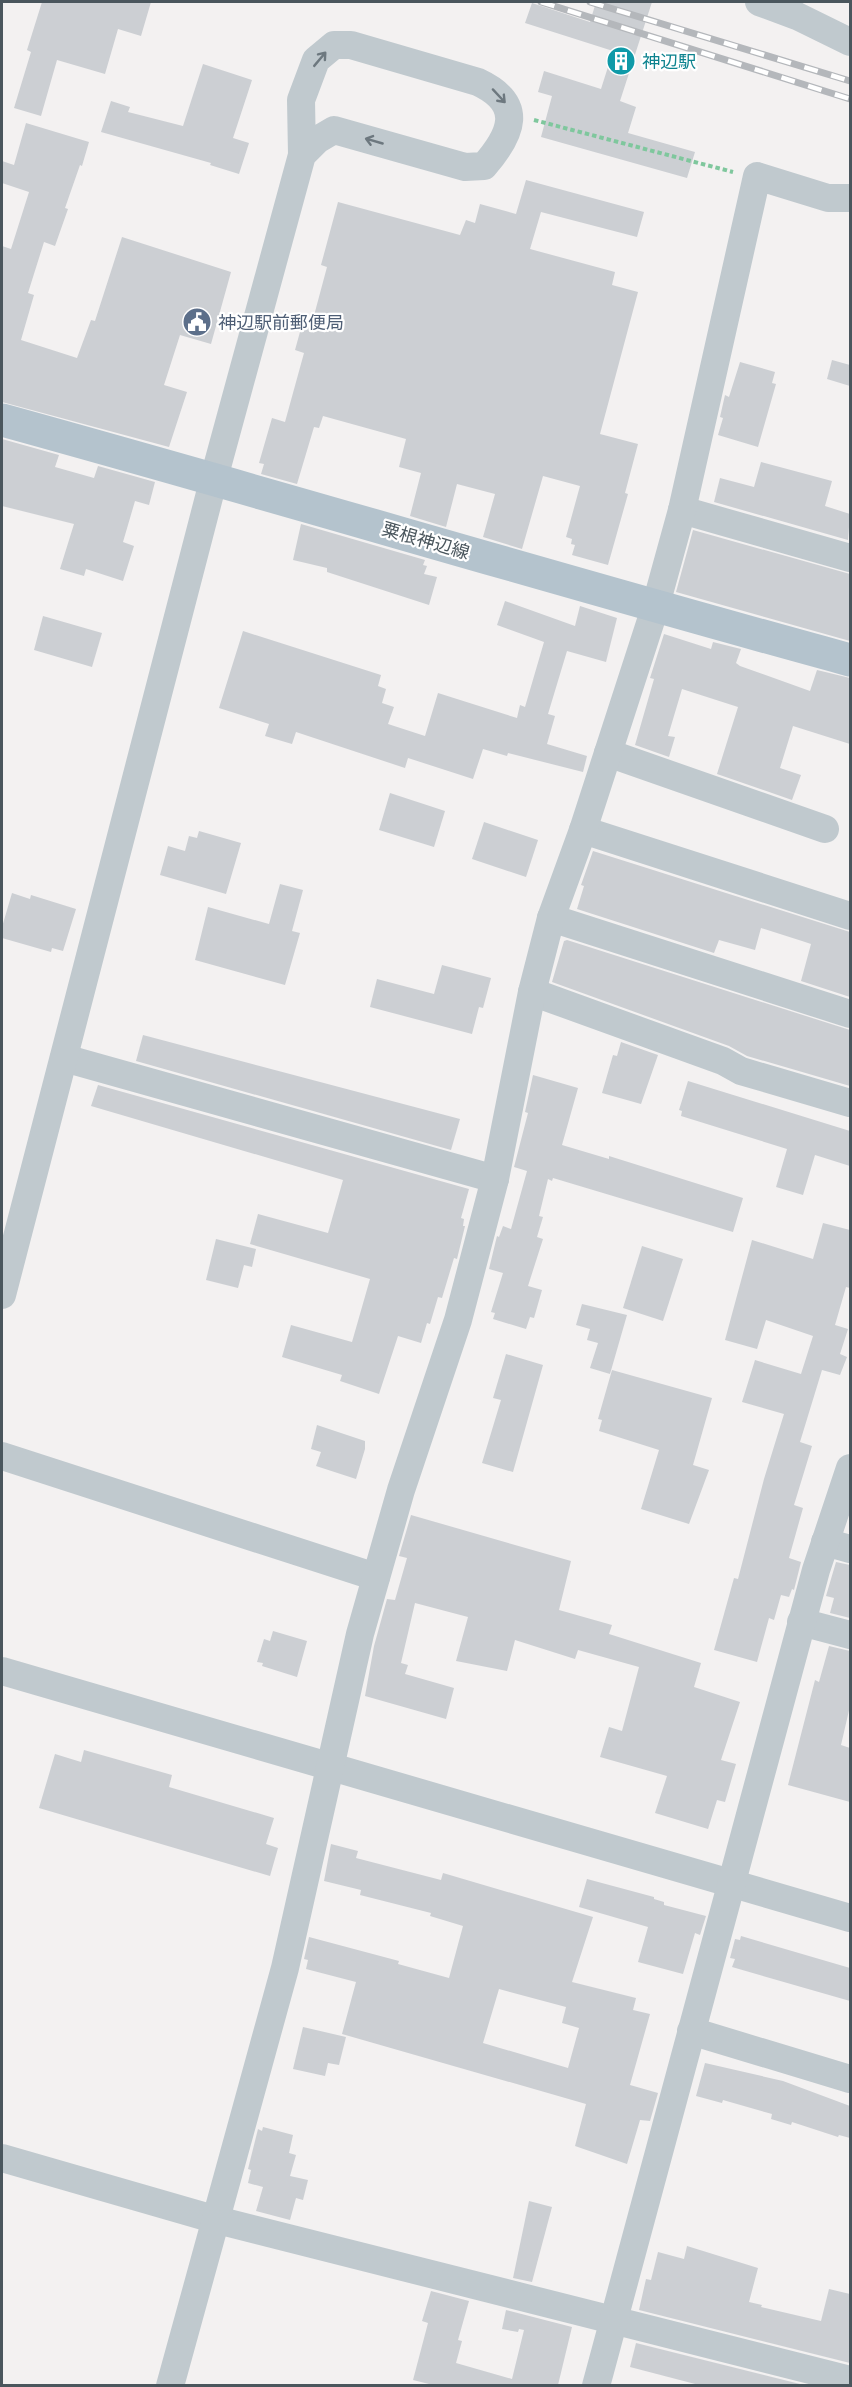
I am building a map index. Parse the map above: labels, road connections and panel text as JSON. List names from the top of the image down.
{
  "streets": {
    "main road": ["粟根神辺線"]
  },
  "places": {
    "building": ["神辺駅"],
    "public building": ["神辺駅前郵便局"]
  }
}
